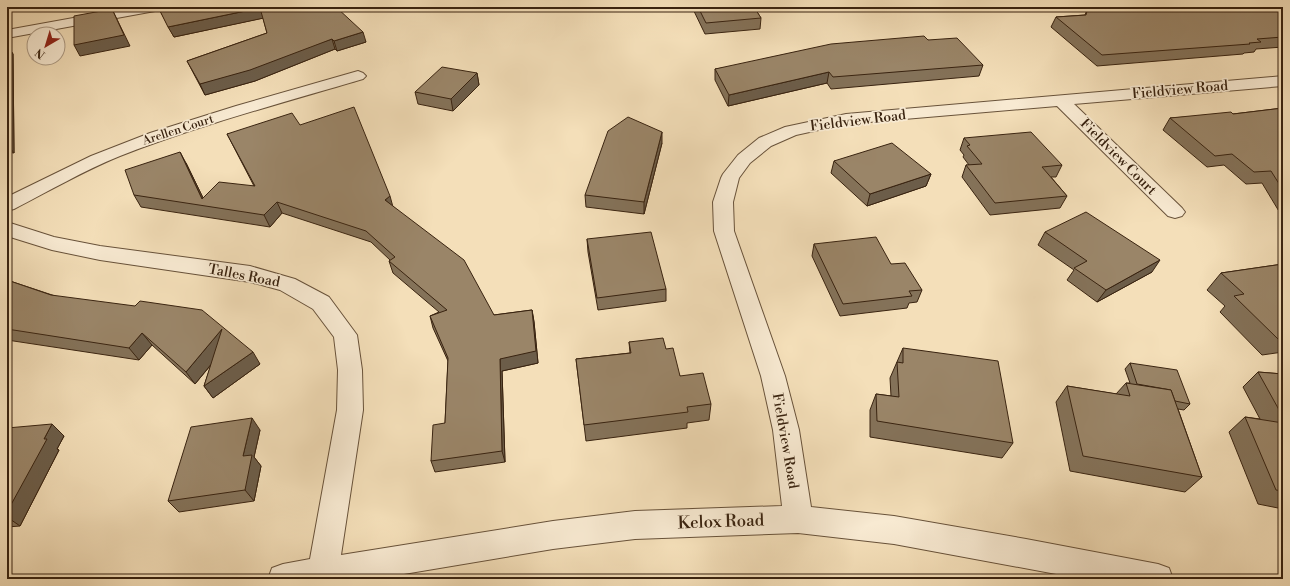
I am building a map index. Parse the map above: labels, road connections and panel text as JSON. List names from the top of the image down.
{
  "streets": {
    "street": [
      "Fieldview Road",
      "Arellen Court",
      "Fieldview Court",
      "Talles Road",
      "Kelox Road"
    ]
  },
  "crossings": [
    ["Fieldview Road", "Fieldview Court"],
    ["Fieldview Road", "Kelox Road"],
    ["Talles Road", "Kelox Road"]
  ],
  "north": "bottom left"
}
